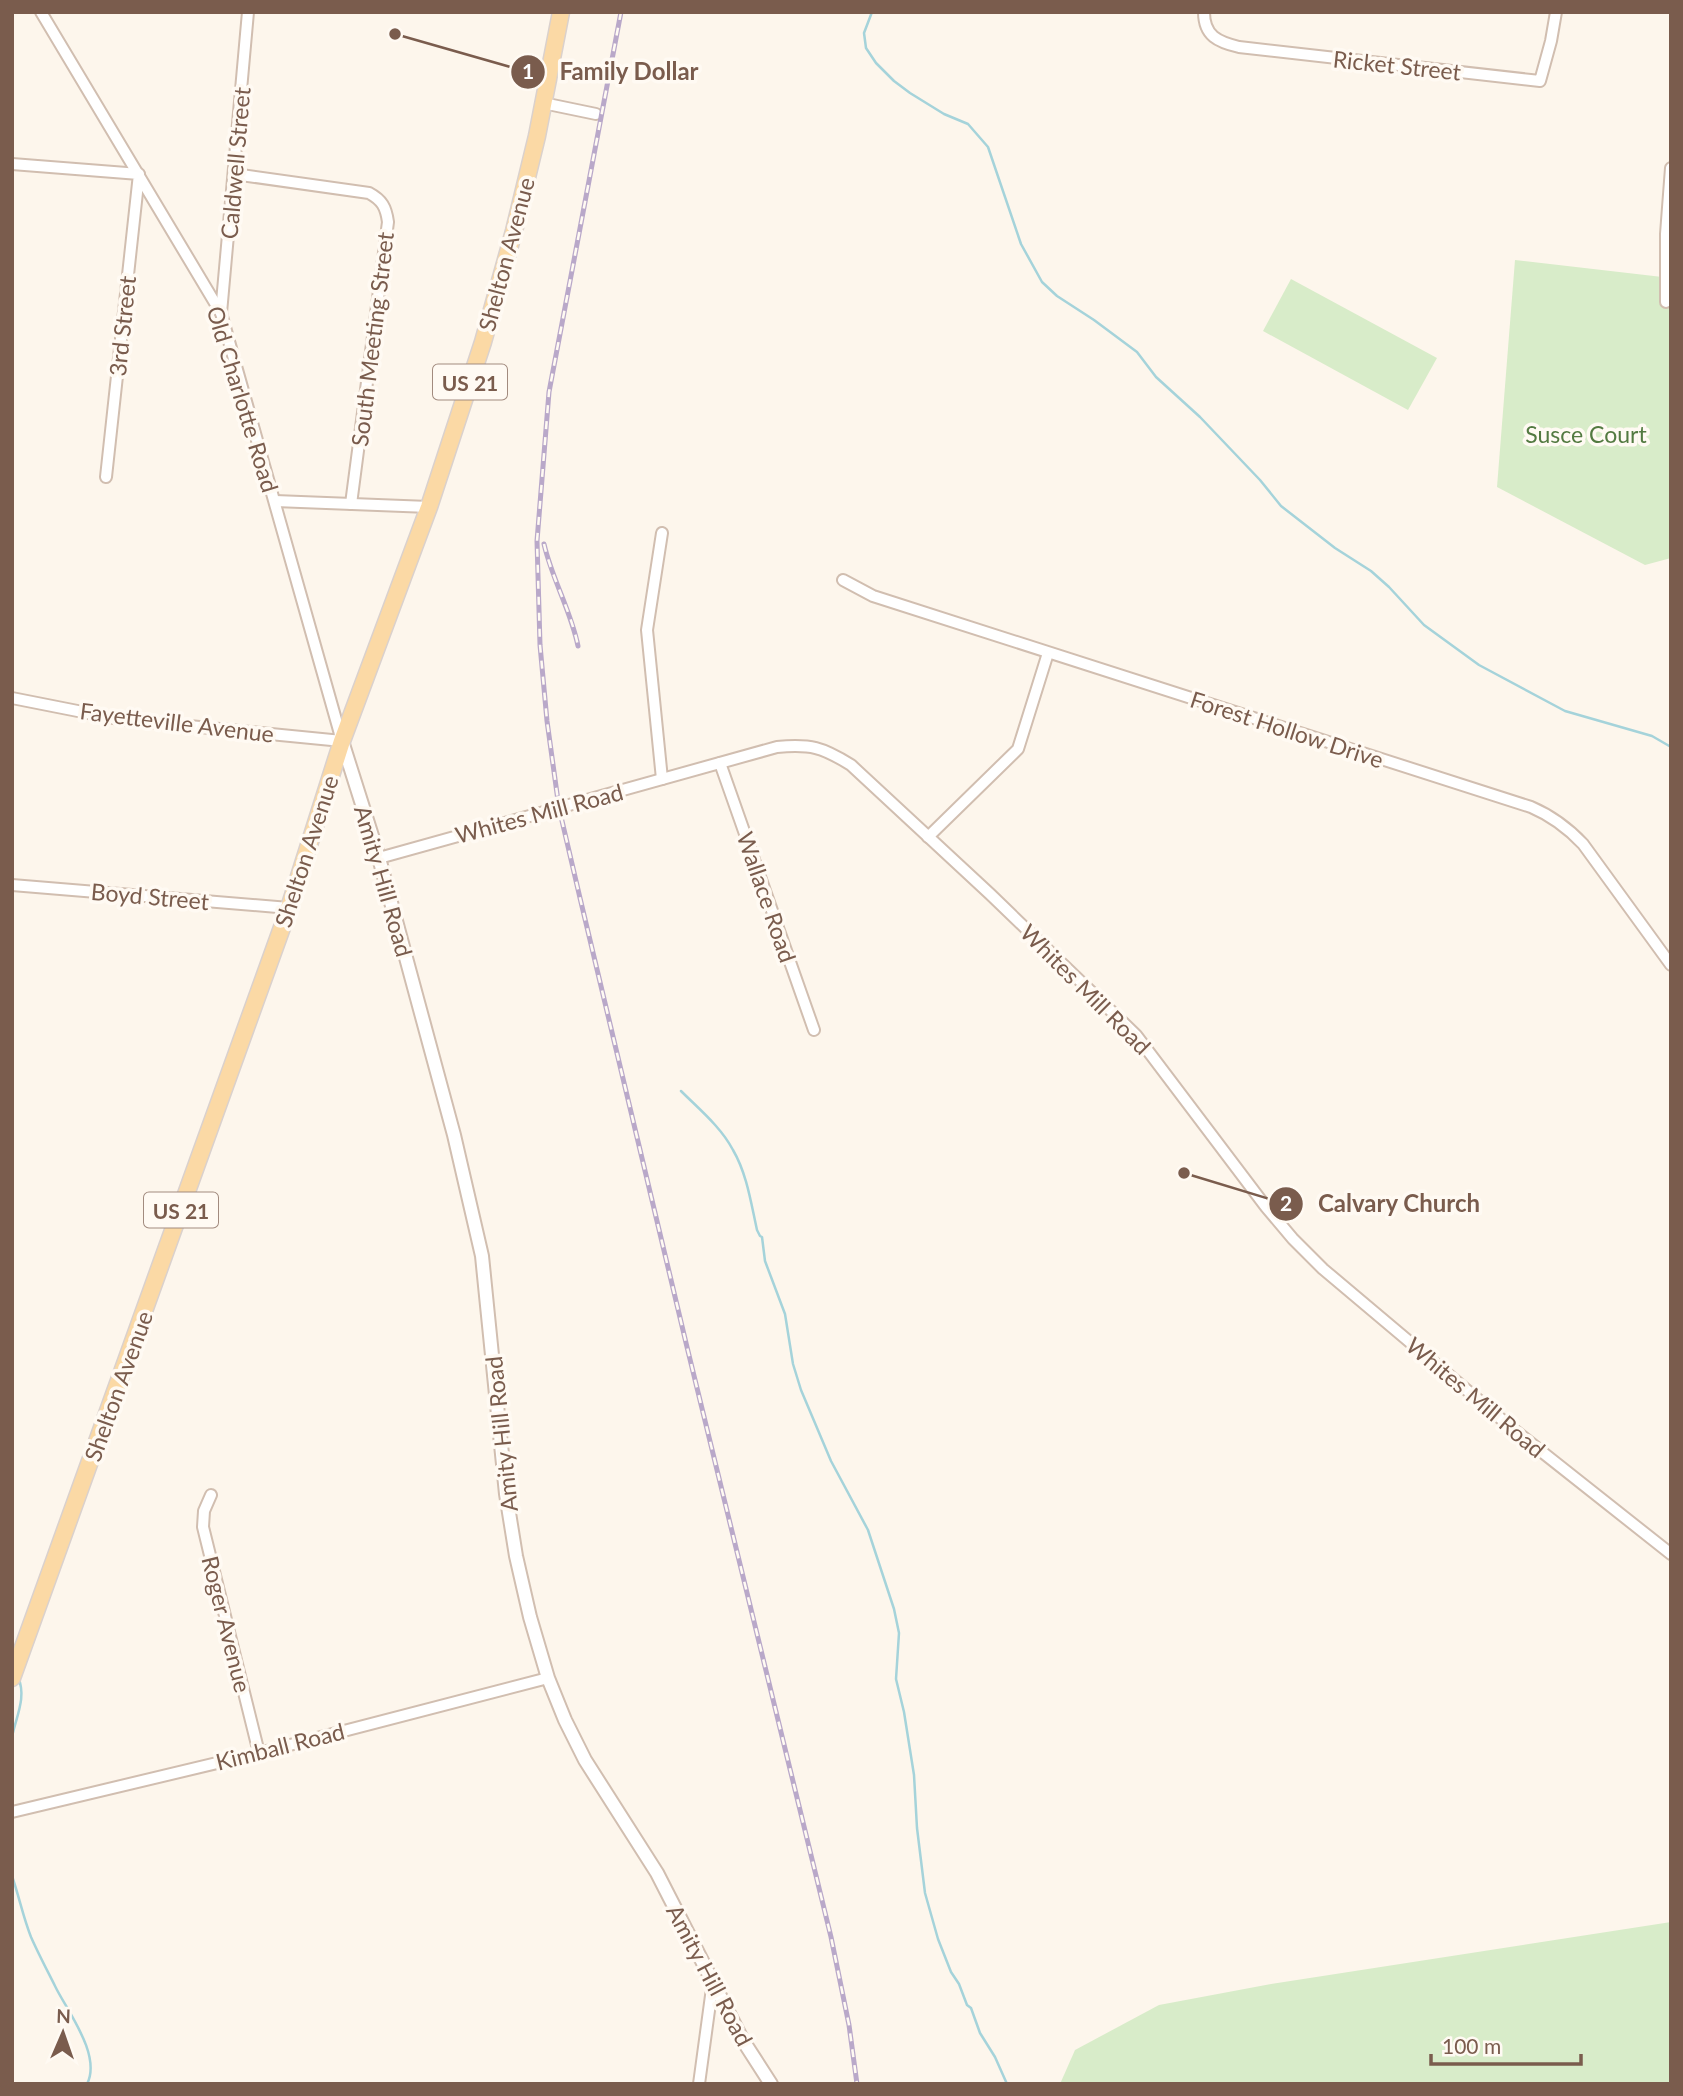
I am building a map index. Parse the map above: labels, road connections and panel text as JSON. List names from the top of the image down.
{
  "streets": {
    "main road": ["Shelton Avenue", "US 21"],
    "street": [
      "Ricket Street",
      "Caldwell Street",
      "3rd Street",
      "South Meeting Street",
      "Old Charlotte Road",
      "Fayetteville Avenue",
      "Forest Hollow Drive",
      "Whites Mill Road",
      "Amity Hill Road",
      "Boyd Street",
      "Wallace Road",
      "Roger Avenue",
      "Kimball Road"
    ]
  },
  "crossings": [
    ["Caldwell Street", "South Meeting Street"],
    ["Caldwell Street", "Old Charlotte Road"],
    ["Shelton Avenue", "Old Charlotte Road"],
    ["Shelton Avenue", "Fayetteville Avenue"],
    ["Shelton Avenue", "Amity Hill Road"],
    ["Shelton Avenue", "Boyd Street"],
    ["3rd Street", "Old Charlotte Road"],
    ["Old Charlotte Road", "Fayetteville Avenue"],
    ["Old Charlotte Road", "Amity Hill Road"],
    ["Fayetteville Avenue", "Amity Hill Road"],
    ["Whites Mill Road", "Amity Hill Road"],
    ["Whites Mill Road", "Wallace Road"],
    ["Amity Hill Road", "Kimball Road"],
    ["Roger Avenue", "Kimball Road"]
  ],
  "parks": ["Susce Court"],
  "places": ["Family Dollar", "Calvary Church"],
  "scale_bar": "100 m",
  "north": "top"
}
